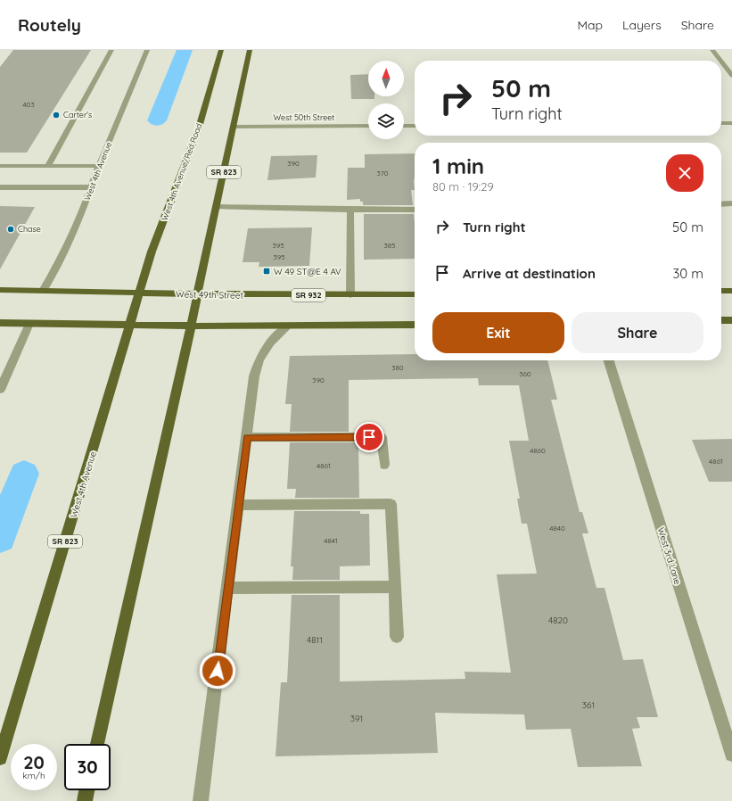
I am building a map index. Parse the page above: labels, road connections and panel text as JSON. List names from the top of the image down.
{
  "streets": {
    "main road": [
      "West 4th Avenue",
      "West 4th Avenue/Red Road",
      "SR 823",
      "West 49th Street",
      "SR 932"
    ],
    "street": ["West 50th Street", "West 3rd Lane"]
  },
  "crossings": [
    ["West 50th Street", "SR 823"],
    ["West 4th Avenue", "West 4th Avenue/Red Road"],
    ["West 4th Avenue", "West 49th Street"],
    ["West 4th Avenue/Red Road", "West 49th Street"],
    ["SR 823", "West 49th Street"]
  ],
  "places": {
    "other": ["Carter's", "Chase"],
    "transit": ["W 49 ST@E 4 AV"]
  },
  "house_numbers": [
    "403",
    "390",
    "370",
    "395",
    "385",
    "395",
    "380",
    "360",
    "390",
    "4860",
    "4861",
    "4861",
    "4840",
    "4841",
    "4820",
    "4811",
    "361",
    "391"
  ],
  "north": "top",
  "page": {
    "header": "Routely",
    "nav": ["Map", "Layers", "Share"],
    "turn": ["50 m", "Turn right"],
    "heading": ["1 min", "80 m · 19:29"],
    "list": [
      {
        "name": "Turn right",
        "value": "50 m"
      },
      {
        "name": "Arrive at destination",
        "value": "30 m"
      }
    ],
    "buttons": ["Exit", "Share"],
    "speed": "20 km/h",
    "limit": "30"
  }
}
